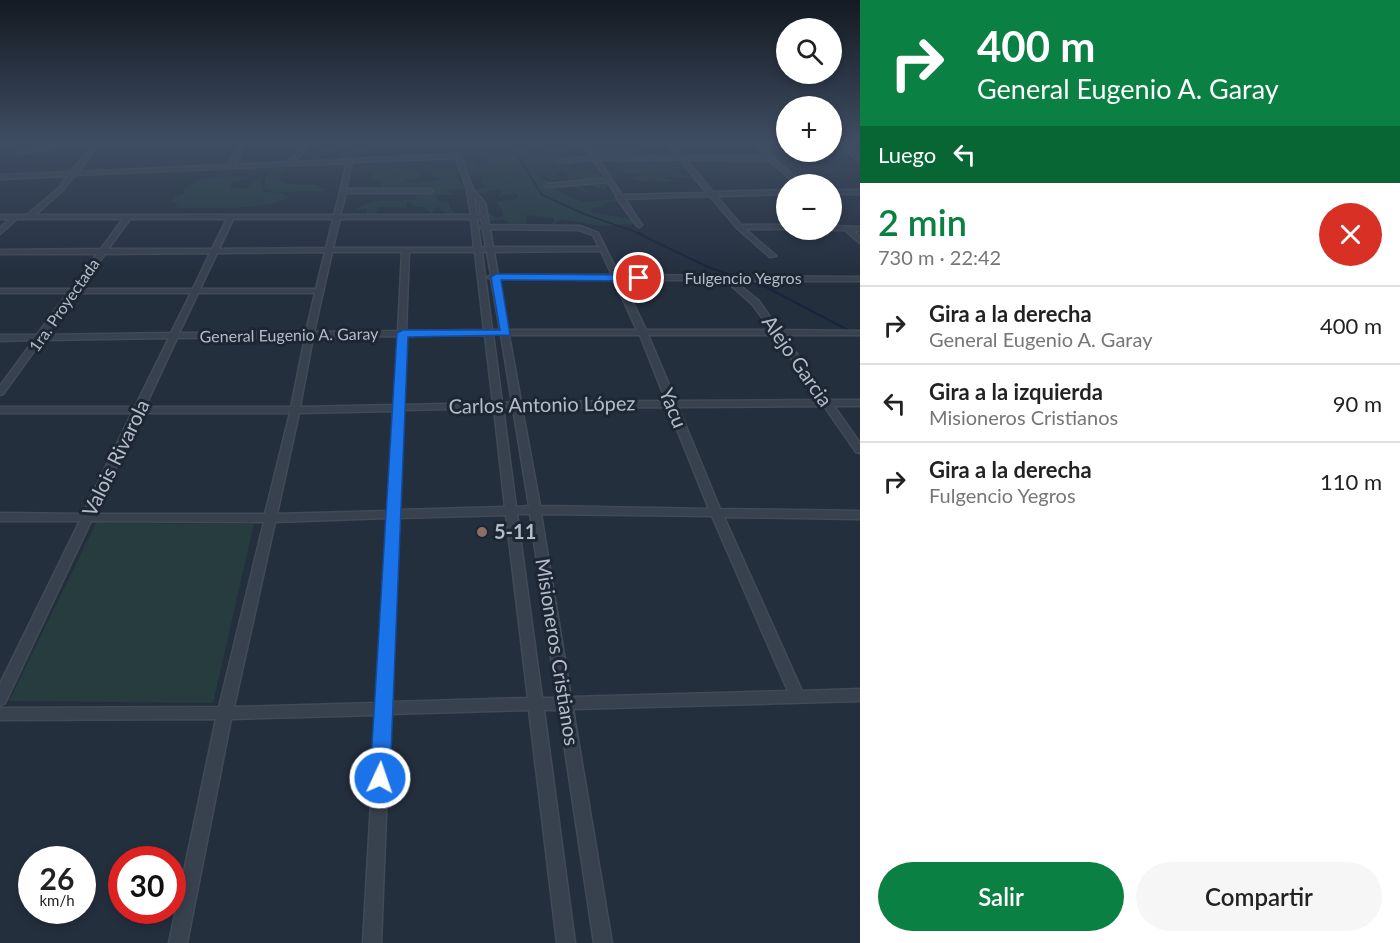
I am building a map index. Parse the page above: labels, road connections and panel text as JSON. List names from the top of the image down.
{
  "streets": {
    "street": [
      "Fulgencio Yegros",
      "1ra. Proyectada",
      "General Eugenio A. Garay",
      "Alejo Garcia",
      "Carlos Antonio López",
      "Yacu",
      "Valois Rivarola",
      "Misioneros Cristianos"
    ]
  },
  "crossings": [
    ["Fulgencio Yegros", "Alejo Garcia"],
    ["Fulgencio Yegros", "Yacu"],
    ["Fulgencio Yegros", "Misioneros Cristianos"],
    ["1ra. Proyectada", "General Eugenio A. Garay"],
    ["General Eugenio A. Garay", "Alejo Garcia"],
    ["General Eugenio A. Garay", "Yacu"],
    ["General Eugenio A. Garay", "Valois Rivarola"],
    ["General Eugenio A. Garay", "Misioneros Cristianos"],
    ["Alejo Garcia", "Carlos Antonio López"],
    ["Carlos Antonio López", "Yacu"],
    ["Carlos Antonio López", "Valois Rivarola"],
    ["Carlos Antonio López", "Misioneros Cristianos"],
    ["Yacu", "Misioneros Cristianos"]
  ],
  "places": ["5-11"],
  "page": {
    "turn": ["400 m", "General Eugenio A. Garay"],
    "map_buttons": ["+", "−"],
    "then": "Luego",
    "heading": ["2 min", "730 m · 22:42"],
    "list": [
      {
        "name": "Gira a la derecha",
        "note": "General Eugenio A. Garay",
        "value": "400 m"
      },
      {
        "name": "Gira a la izquierda",
        "note": "Misioneros Cristianos",
        "value": "90 m"
      },
      {
        "name": "Gira a la derecha",
        "note": "Fulgencio Yegros",
        "value": "110 m"
      }
    ],
    "speed": "26 km/h",
    "limit": "30",
    "buttons": ["Salir", "Compartir"]
  }
}
